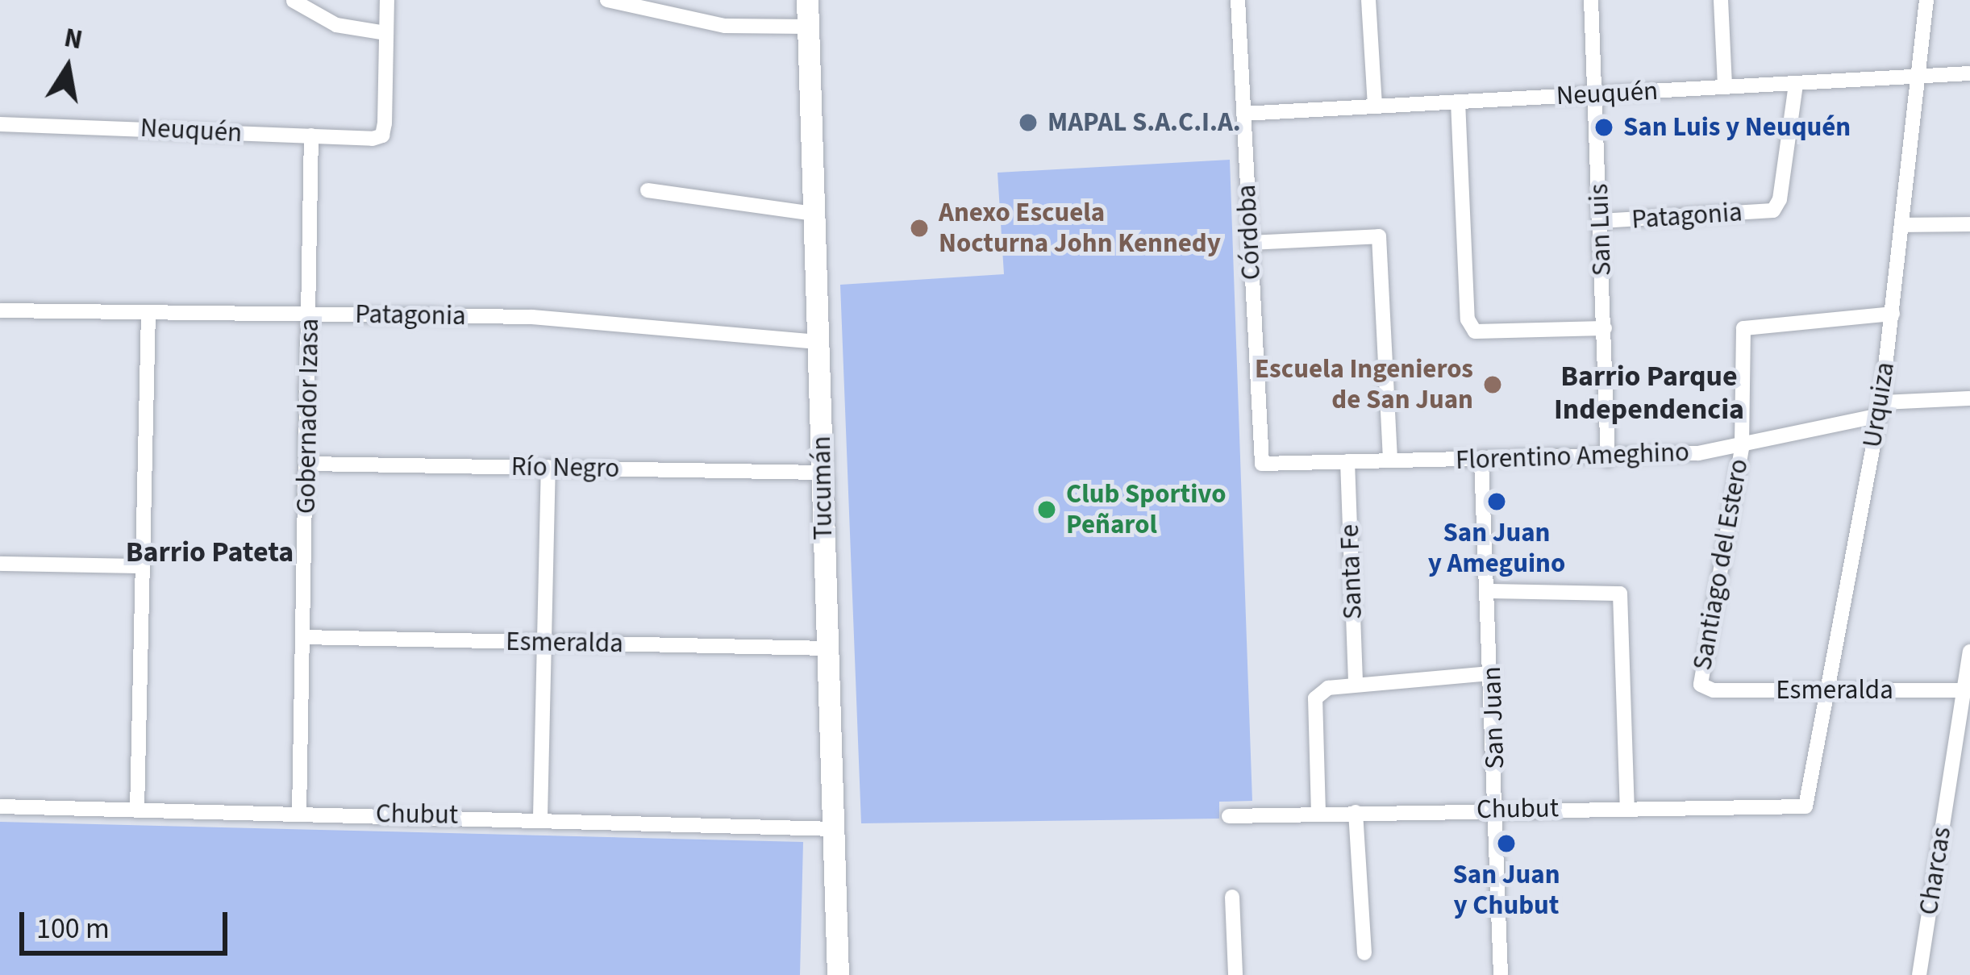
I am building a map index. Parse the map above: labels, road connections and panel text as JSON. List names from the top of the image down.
{
  "streets": {
    "main road": ["Tucumán"],
    "street": [
      "Neuquén",
      "Patagonia",
      "San Luis",
      "Córdoba",
      "Urquiza",
      "Gobernador Izasa",
      "Florentino Ameghino",
      "Río Negro",
      "Santiago del Estero",
      "Santa Fe",
      "Esmeralda",
      "San Juan",
      "Chubut",
      "Charcas"
    ]
  },
  "crossings": [
    ["Neuquén", "Patagonia"],
    ["Neuquén", "San Luis"],
    ["Neuquén", "Córdoba"],
    ["Neuquén", "Urquiza"],
    ["Neuquén", "Gobernador Izasa"],
    ["Patagonia", "San Luis"],
    ["Patagonia", "Gobernador Izasa"],
    ["Patagonia", "Tucumán"],
    ["San Luis", "Florentino Ameghino"],
    ["Córdoba", "Florentino Ameghino"],
    ["Urquiza", "Florentino Ameghino"],
    ["Urquiza", "Santiago del Estero"],
    ["Urquiza", "Esmeralda"],
    ["Urquiza", "Chubut"],
    ["Gobernador Izasa", "Río Negro"],
    ["Gobernador Izasa", "Esmeralda"],
    ["Gobernador Izasa", "Chubut"],
    ["Florentino Ameghino", "Santiago del Estero"],
    ["Florentino Ameghino", "Santa Fe"],
    ["Florentino Ameghino", "San Juan"],
    ["Río Negro", "Tucumán"],
    ["Tucumán", "Esmeralda"],
    ["Tucumán", "Chubut"],
    ["Santiago del Estero", "Esmeralda"],
    ["Esmeralda", "Charcas"],
    ["San Juan", "Chubut"]
  ],
  "districts": ["Barrio Parque Independencia", "Barrio Pateta"],
  "places": [
    "MAPAL S.A.C.I.A.",
    "San Luis y Neuquén",
    "Anexo Escuela Nocturna John Kennedy",
    "Escuela Ingenieros de San Juan",
    "San Juan y Ameguino",
    "Club Sportivo Peñarol",
    "San Juan y Chubut"
  ],
  "scale_bar": "100 m",
  "north": "top"
}
